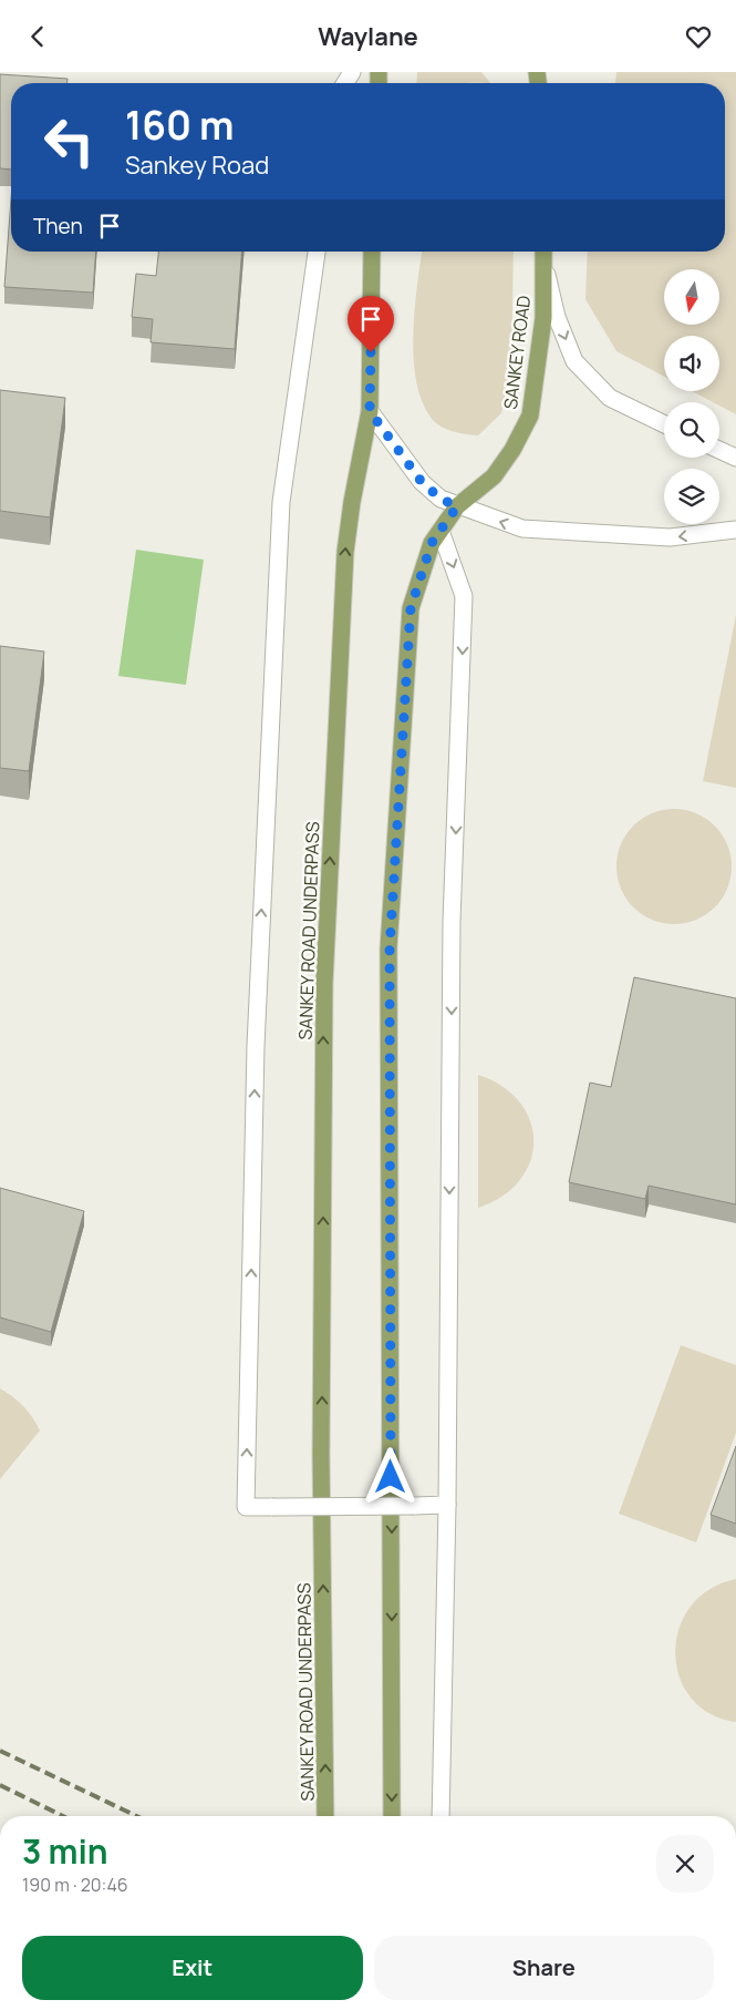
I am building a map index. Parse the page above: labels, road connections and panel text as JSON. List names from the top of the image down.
{
  "streets": {
    "main road": ["SANKEY ROAD", "SANKEY ROAD UNDERPASS"]
  },
  "north": "bottom",
  "page": {
    "header": "Waylane",
    "turn": ["160 m", "Sankey Road"],
    "then": "Then",
    "heading": ["3 min", "190 m · 20:46"],
    "buttons": ["Exit", "Share"]
  }
}
